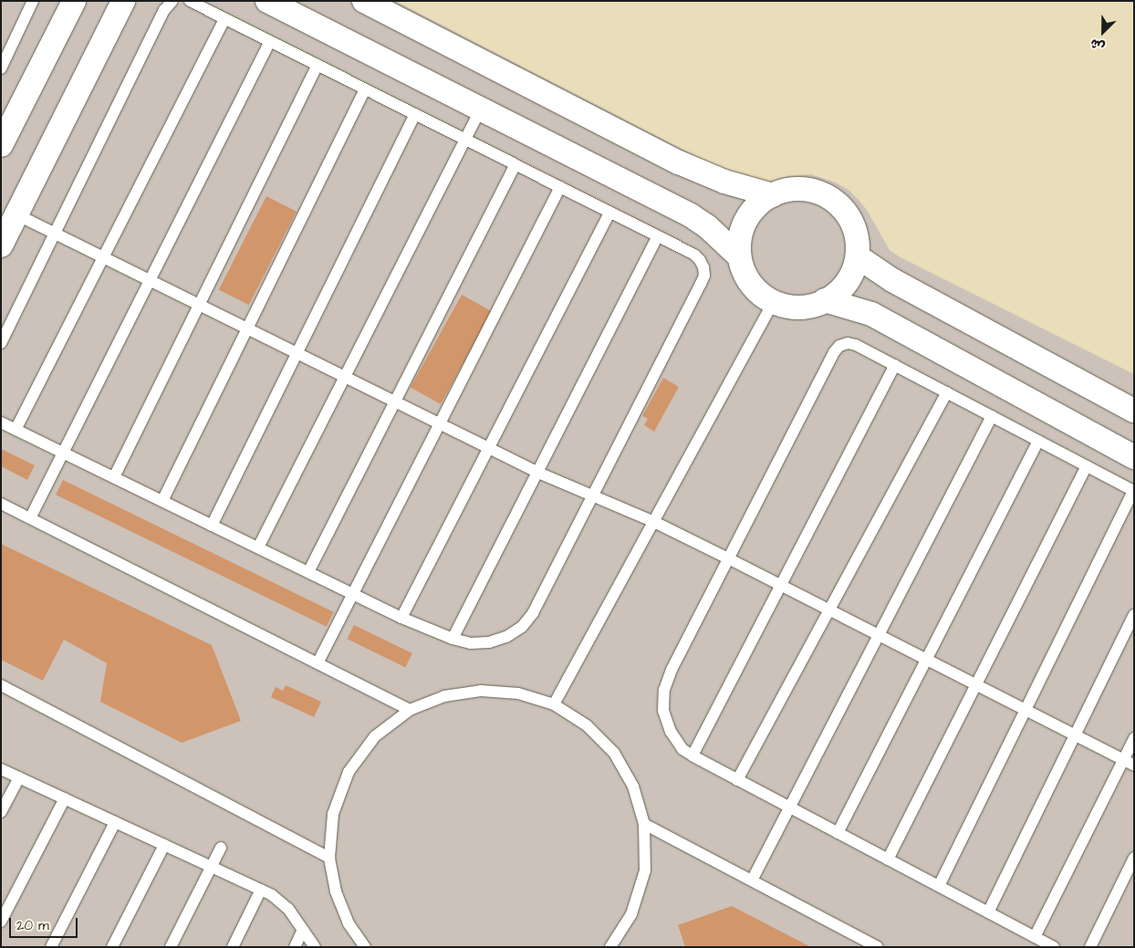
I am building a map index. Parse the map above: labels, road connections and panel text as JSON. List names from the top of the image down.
{
  "scale_bar": "20 m",
  "north": "bottom left"
}
